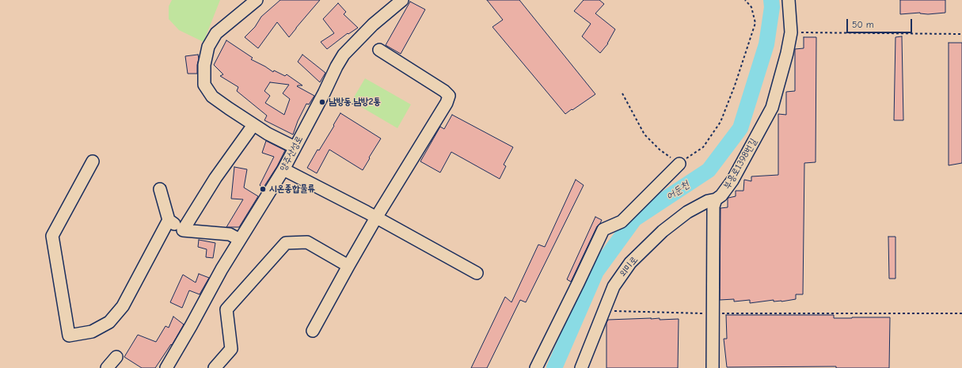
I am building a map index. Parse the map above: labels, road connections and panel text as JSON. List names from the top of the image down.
{
  "streets": {
    "street": ["양주산성로", "부흥로1398번길", "외미로"]
  },
  "crossings": [
    ["부흥로1398번길", "외미로"]
  ],
  "water": ["어둔천"],
  "places": ["남방동.남방2통", "시온종합물류"],
  "scale_bar": "50 m"
}
